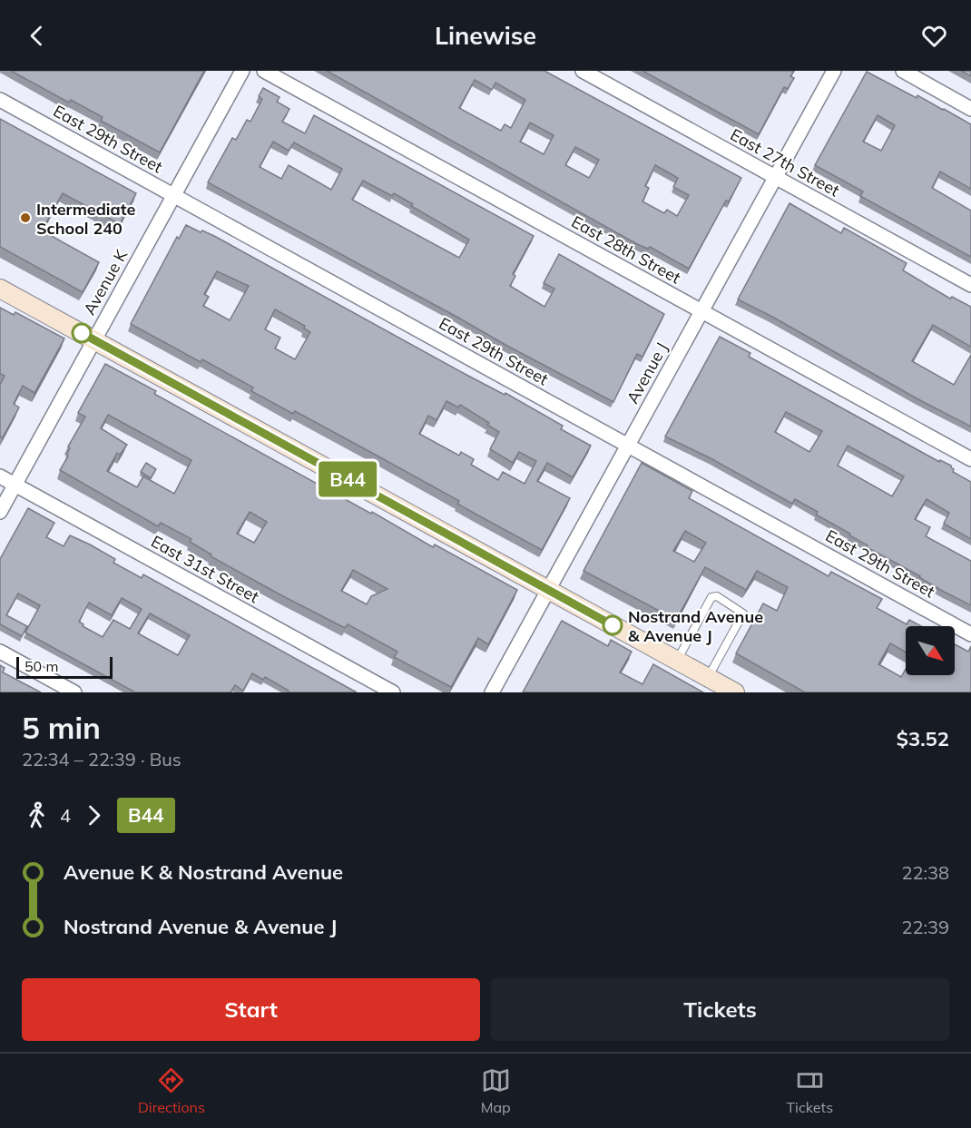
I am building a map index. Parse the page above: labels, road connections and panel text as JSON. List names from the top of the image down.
{
  "streets": {
    "street": [
      "East 29th Street",
      "East 27th Street",
      "East 28th Street",
      "Avenue K",
      "Avenue J",
      "East 31st Street"
    ]
  },
  "crossings": [
    ["East 29th Street", "Avenue K"],
    ["East 29th Street", "Avenue J"],
    ["East 27th Street", "Avenue J"],
    ["East 28th Street", "Avenue J"],
    ["Avenue K", "East 31st Street"]
  ],
  "places": ["Intermediate School 240", "Nostrand Avenue & Avenue J"],
  "lines": ["bus line B44"],
  "scale_bar": "50 m",
  "north": "bottom right",
  "page": {
    "header": "Linewise",
    "on_map": "B44",
    "scale": "50 m",
    "heading": ["5 min", "22:34 – 22:39 · Bus", "$3.52"],
    "legs": ["4", "B44"],
    "list": [
      {
        "name": "Avenue K & Nostrand Avenue",
        "value": "22:38"
      },
      {
        "name": "Nostrand Avenue & Avenue J",
        "value": "22:39"
      }
    ],
    "buttons": ["Start", "Tickets"],
    "tabs": ["Directions", "Map", "Tickets"]
  }
}
